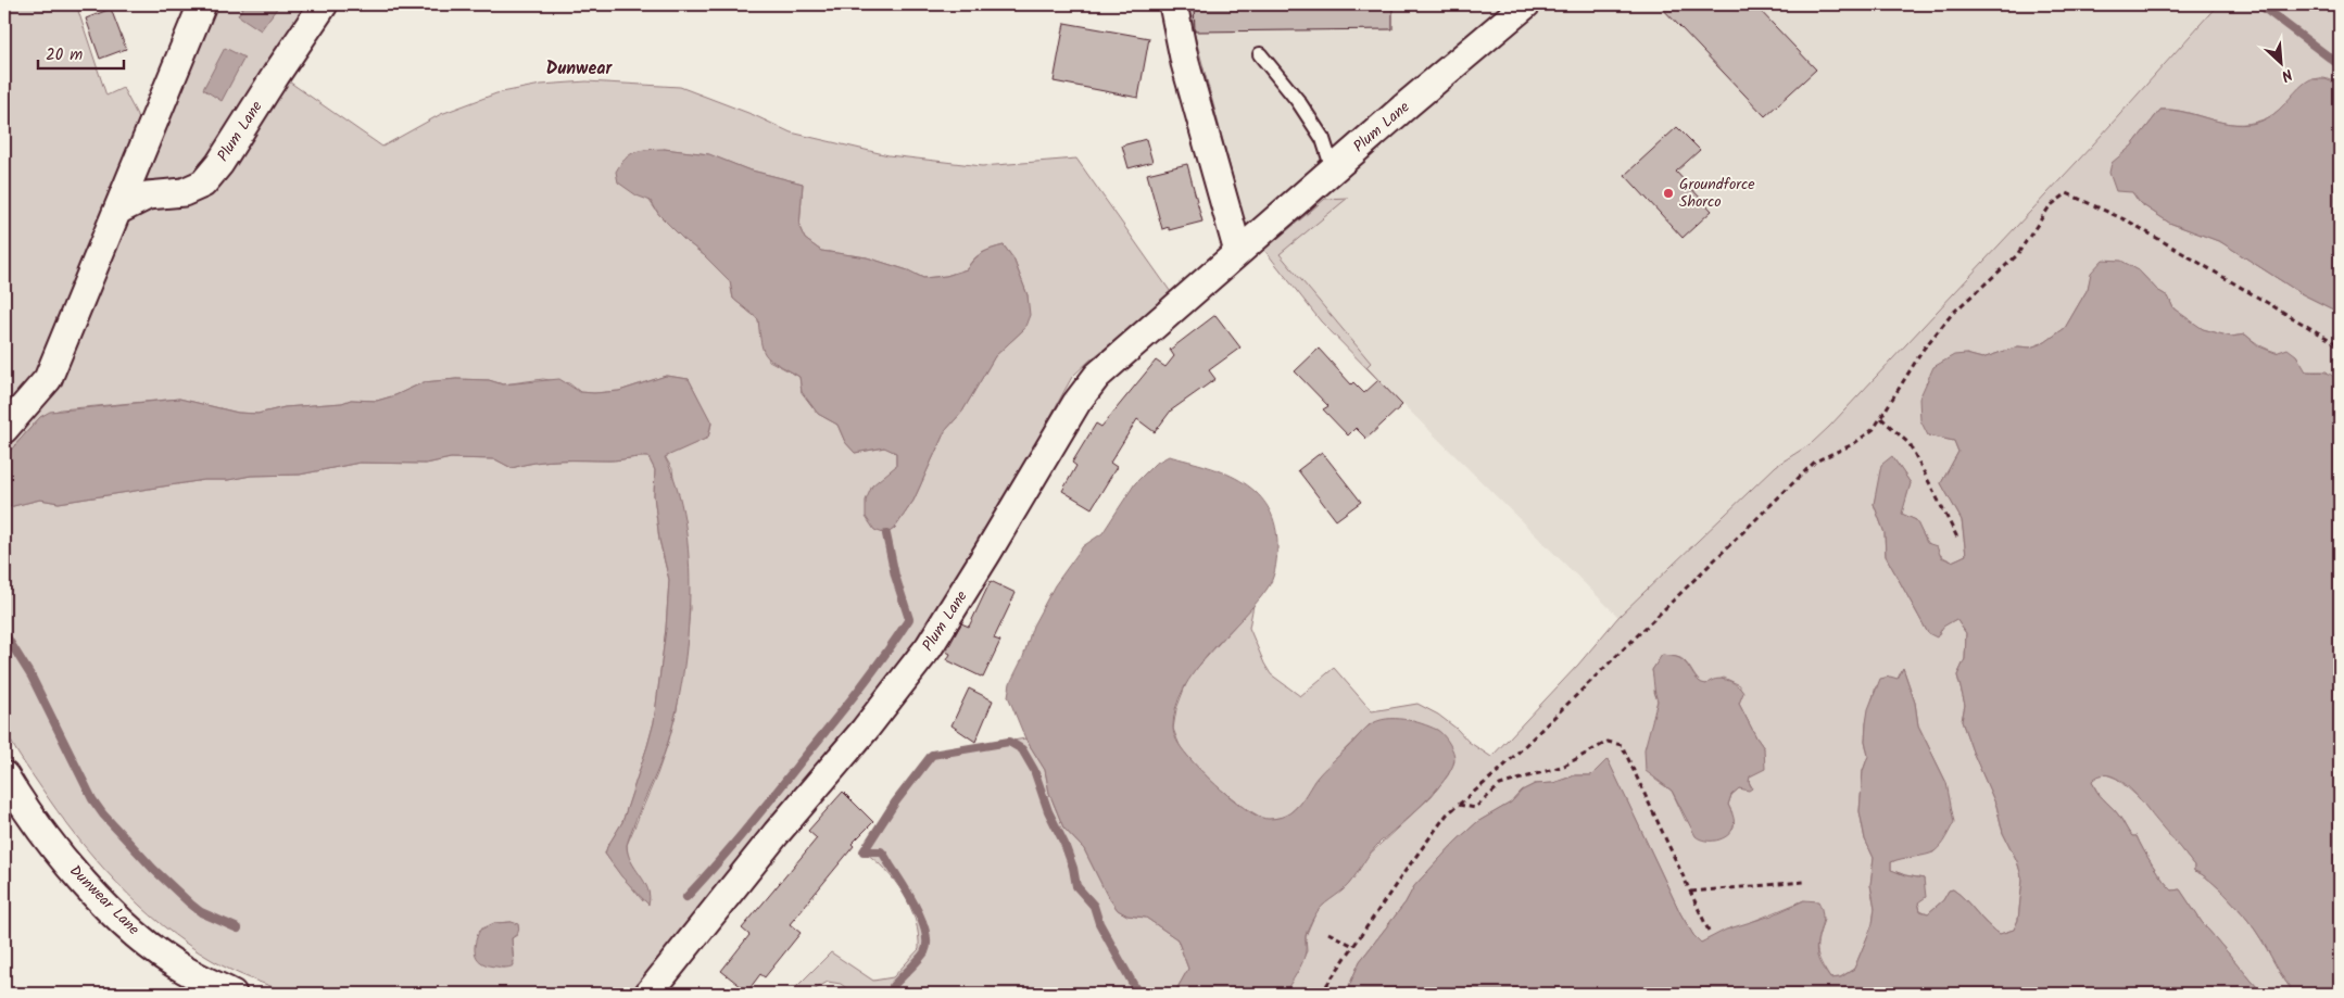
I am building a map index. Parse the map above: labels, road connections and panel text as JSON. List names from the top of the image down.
{
  "streets": {
    "street": ["Plum Lane", "Dunwear Lane"]
  },
  "districts": ["Dunwear"],
  "places": ["Groundforce Shorco"],
  "scale_bar": "20 m",
  "north": "bottom right"
}
